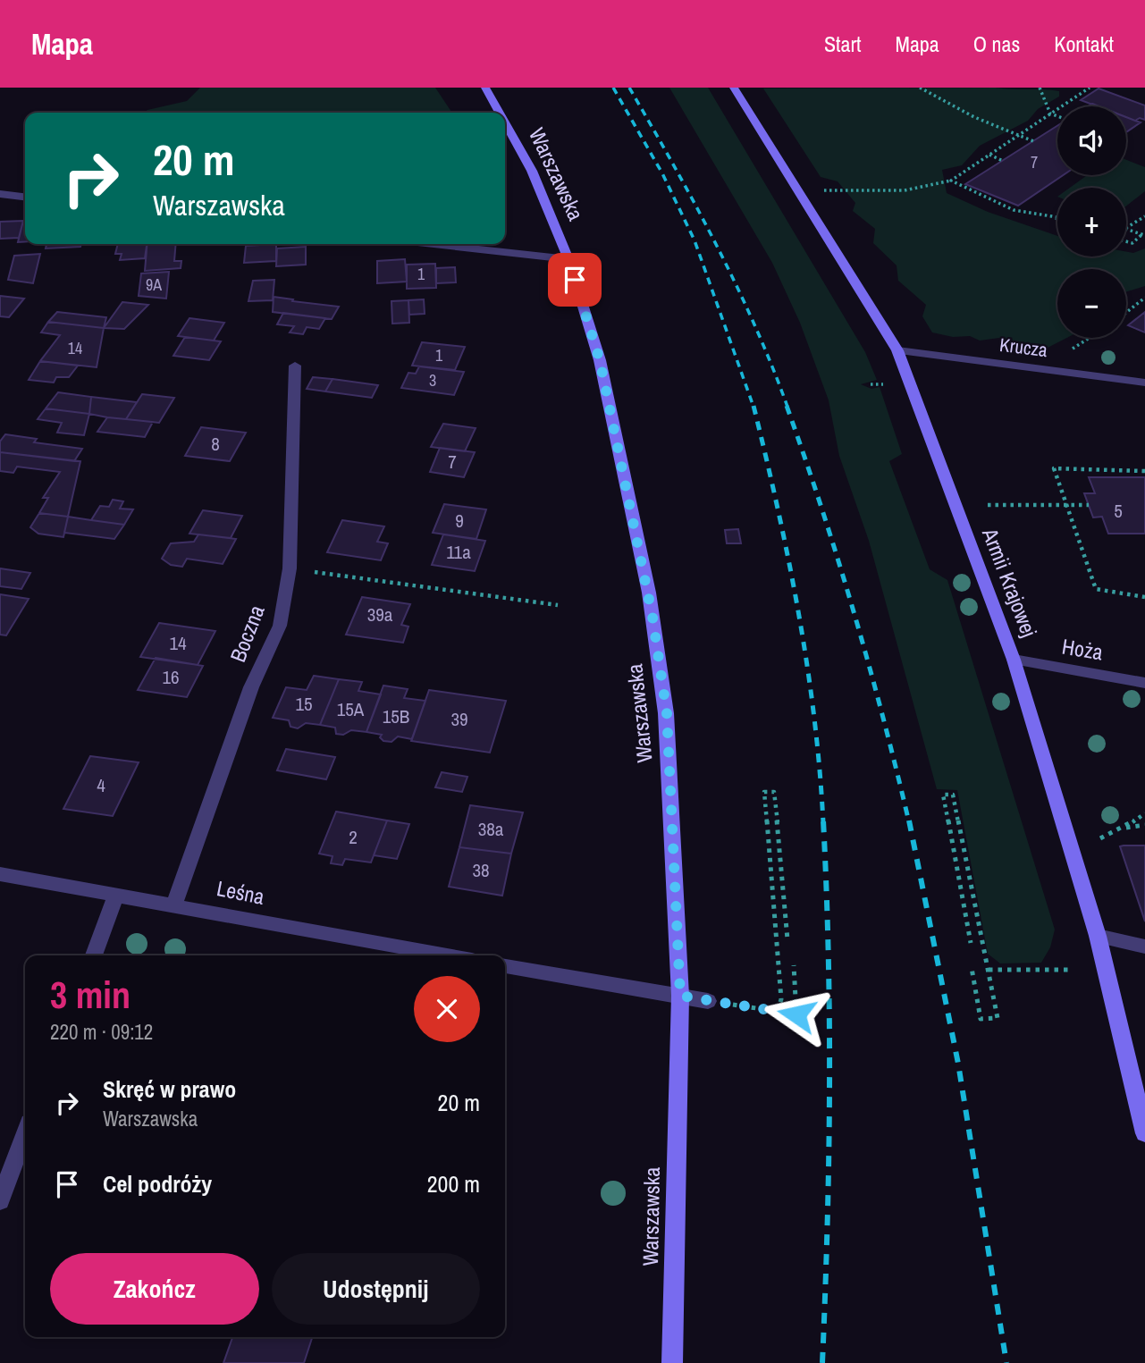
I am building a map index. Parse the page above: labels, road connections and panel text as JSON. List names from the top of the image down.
{
  "streets": {
    "street": [
      "Warszawska",
      "Krucza",
      "Armii Krajowej",
      "Boczna",
      "Hoża",
      "Leśna"
    ]
  },
  "crossings": [
    ["Krucza", "Armii Krajowej"],
    ["Armii Krajowej", "Hoża"],
    ["Boczna", "Leśna"]
  ],
  "house_numbers": [
    "7",
    "1",
    "9A",
    "14",
    "1",
    "3",
    "8",
    "7",
    "5",
    "9",
    "11a",
    "39a",
    "14",
    "16",
    "15",
    "15A",
    "15B",
    "39",
    "4",
    "38a",
    "2",
    "38"
  ],
  "page": {
    "header": "Mapa",
    "nav": [
      "Start",
      "Mapa",
      "O nas",
      "Kontakt"
    ],
    "map_buttons": ["+", "−"],
    "turn": ["20 m", "Warszawska"],
    "heading": ["3 min", "220 m · 09:12"],
    "list": [
      {
        "name": "Skręć w prawo",
        "note": "Warszawska",
        "value": "20 m"
      },
      {
        "name": "Cel podróży",
        "value": "200 m"
      }
    ],
    "buttons": ["Zakończ", "Udostępnij"]
  }
}
